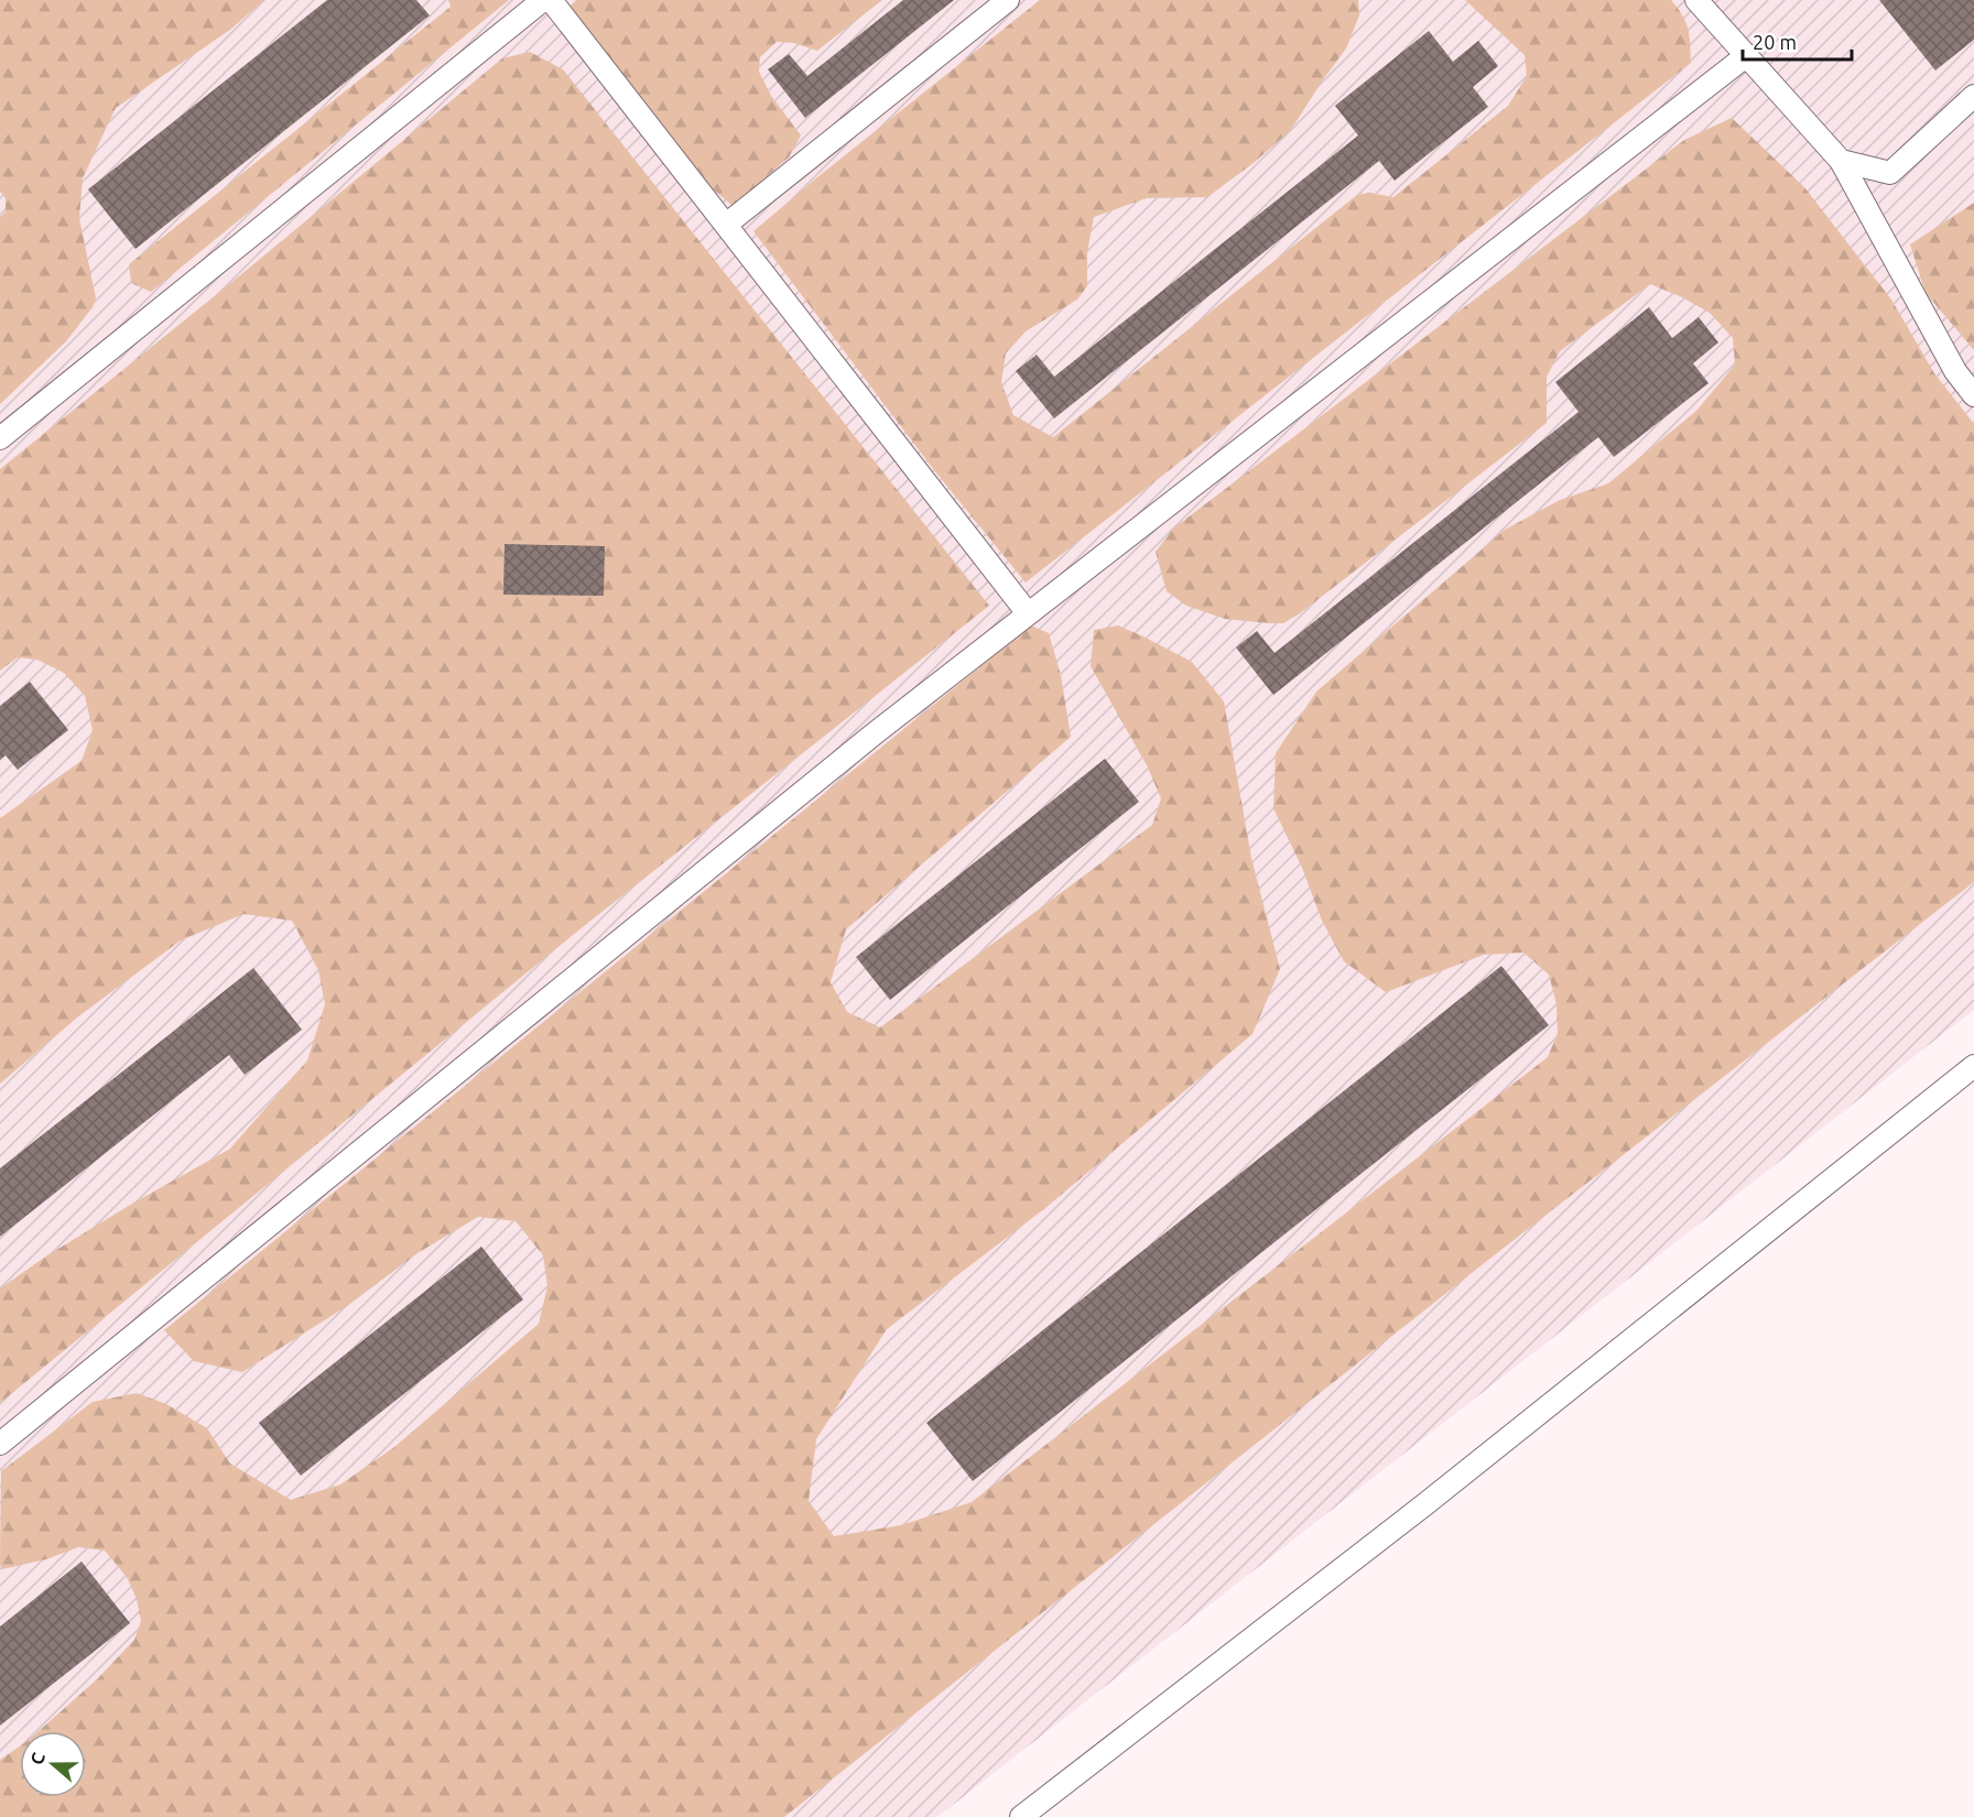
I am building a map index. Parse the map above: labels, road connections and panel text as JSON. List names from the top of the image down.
{
  "scale_bar": "20 m",
  "north": "left"
}
